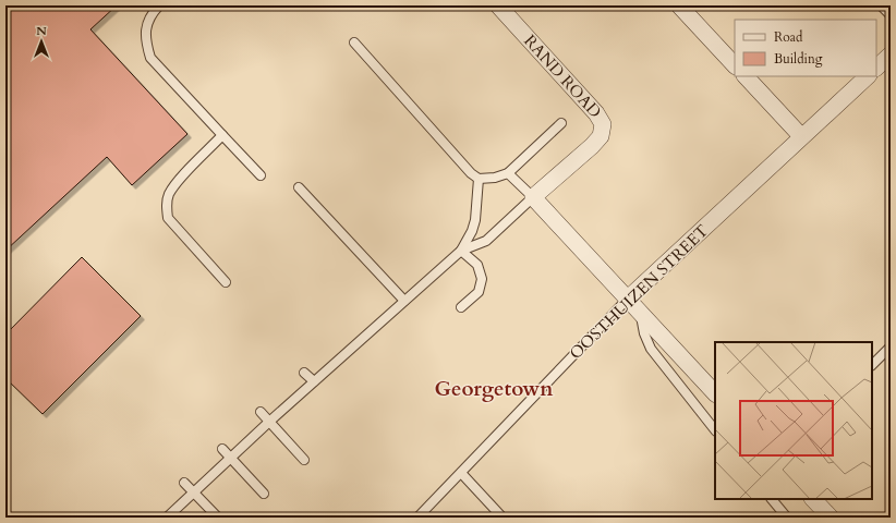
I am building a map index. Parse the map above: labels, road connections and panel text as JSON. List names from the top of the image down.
{
  "streets": {
    "street": ["RAND ROAD", "OOSTHUIZEN STREET"]
  },
  "districts": ["Georgetown"],
  "legend": ["Road", "Building"],
  "north": "top"
}
